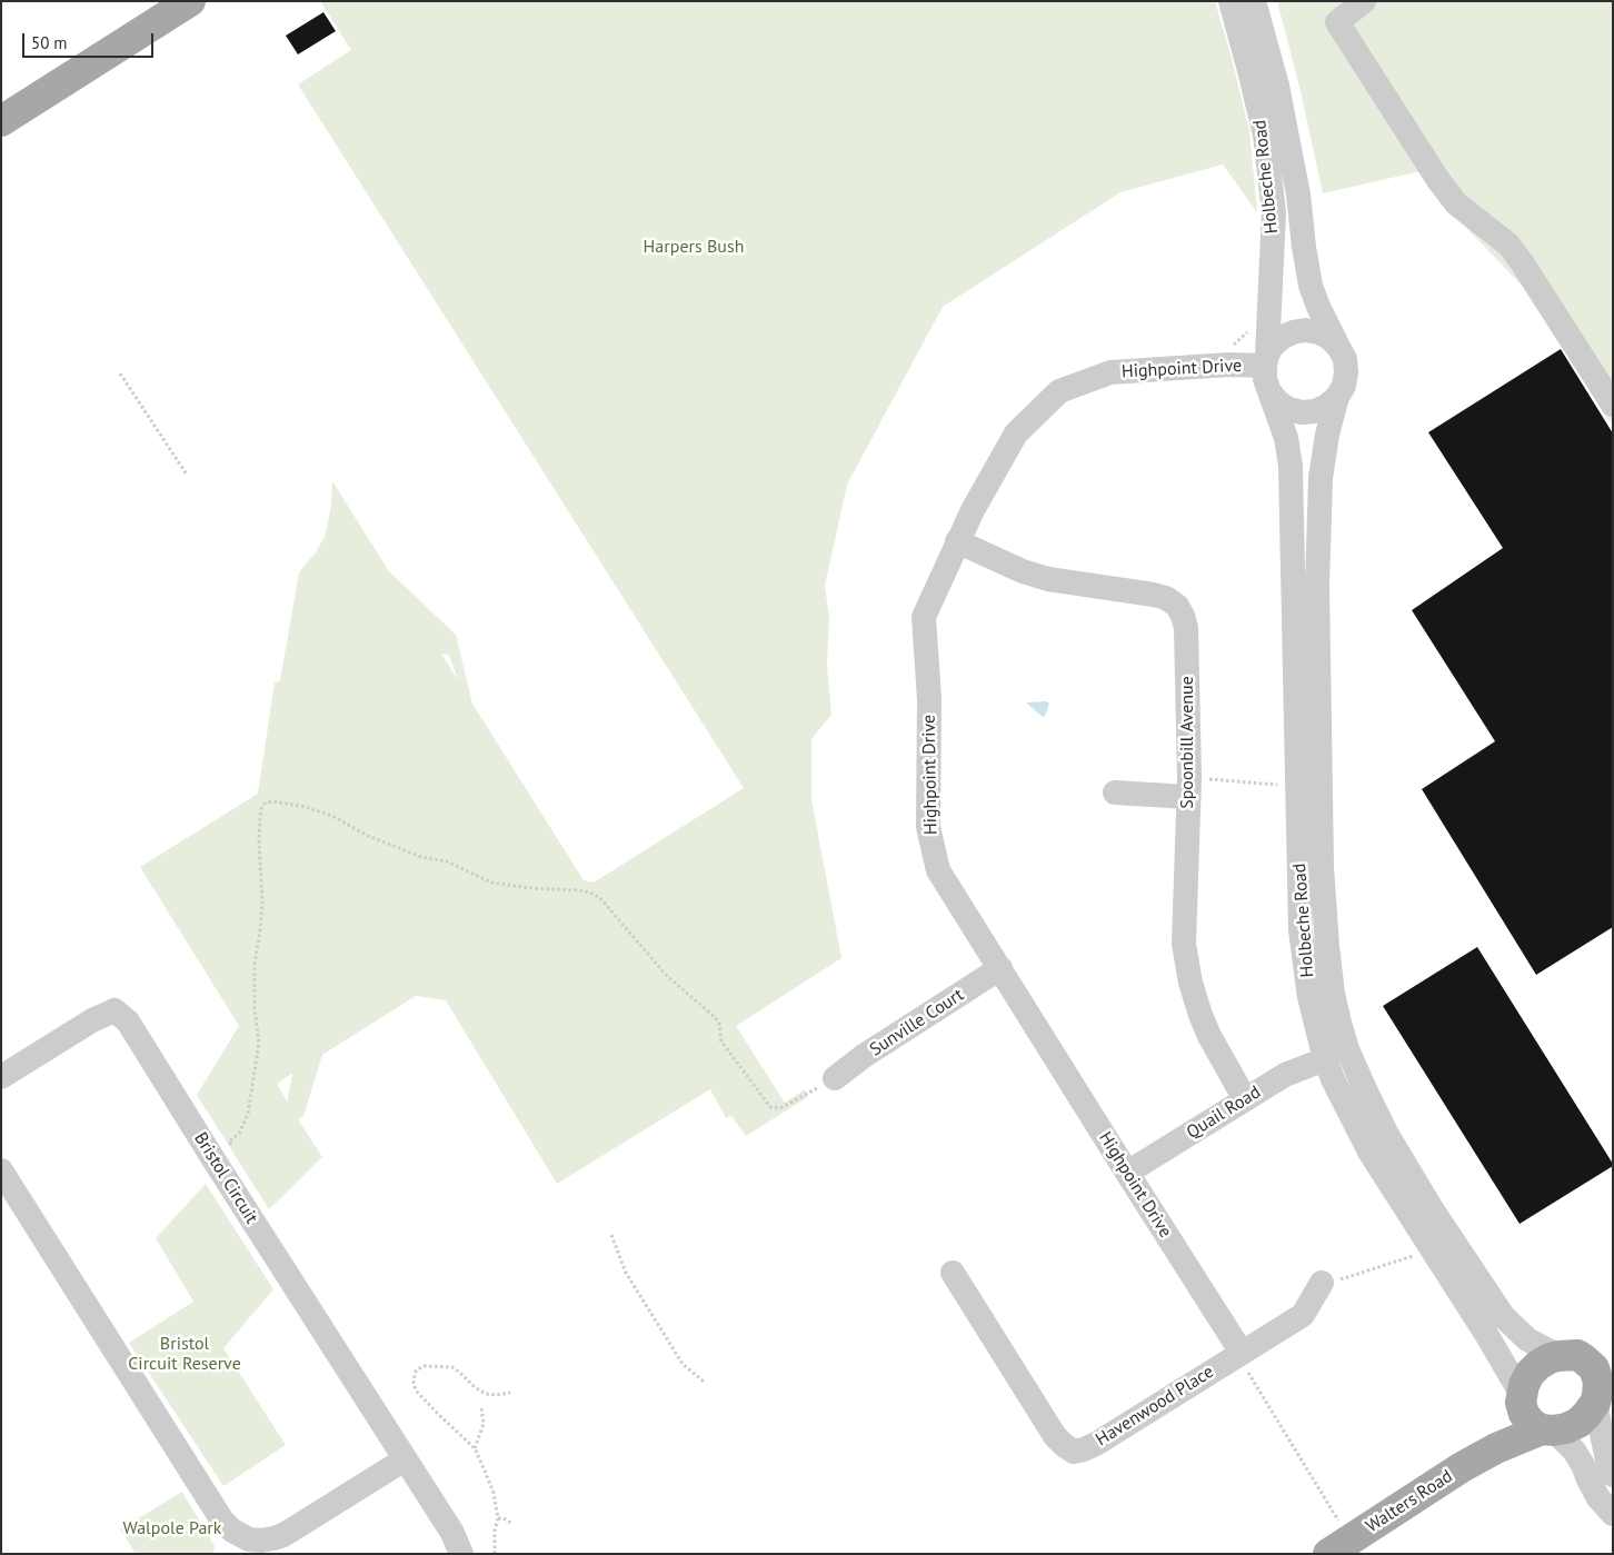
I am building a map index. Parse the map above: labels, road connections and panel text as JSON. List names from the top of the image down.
{
  "streets": {
    "main road": ["Walters Road"],
    "street": [
      "Holbeche Road",
      "Highpoint Drive",
      "Spoonbill Avenue",
      "Sunville Court",
      "Quail Road",
      "Bristol Circuit",
      "Havenwood Place"
    ]
  },
  "crossings": [
    ["Holbeche Road", "Highpoint Drive"],
    ["Holbeche Road", "Quail Road"],
    ["Holbeche Road", "Walters Road"],
    ["Highpoint Drive", "Spoonbill Avenue"],
    ["Highpoint Drive", "Sunville Court"],
    ["Highpoint Drive", "Quail Road"],
    ["Highpoint Drive", "Havenwood Place"],
    ["Spoonbill Avenue", "Quail Road"]
  ],
  "parks": ["Harpers Bush", "Bristol Circuit Reserve", "Walpole Park"],
  "scale_bar": "50 m"
}
